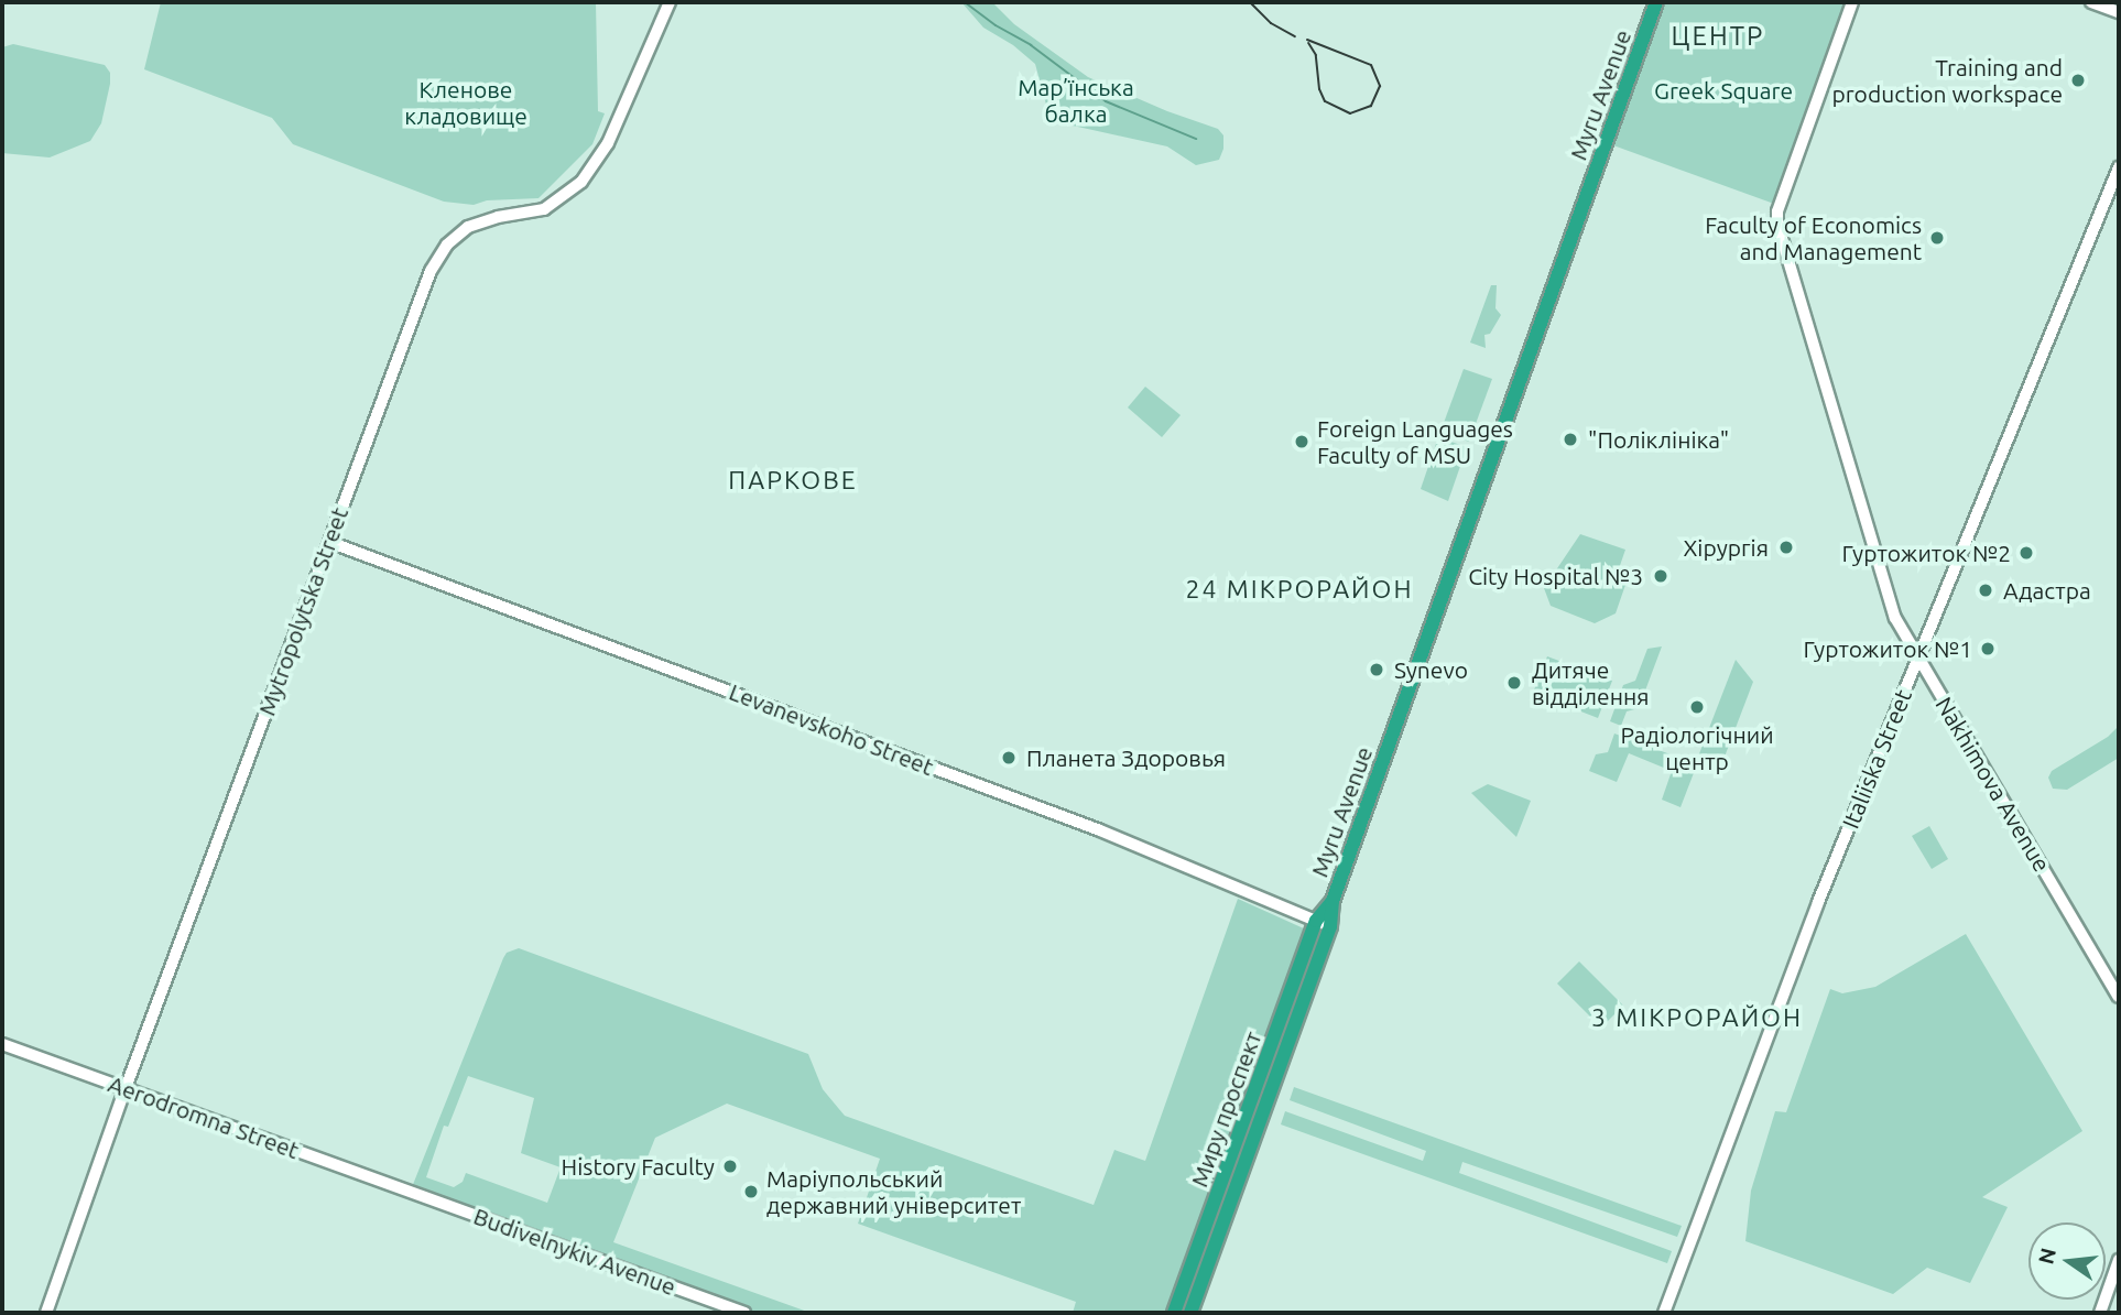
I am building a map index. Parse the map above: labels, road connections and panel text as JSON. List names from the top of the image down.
{
  "streets": {
    "highway": ["Myru Avenue", "Миру проспект"],
    "main road": [
      "Mytropolytska Street",
      "Levanevskoho Street",
      "Italiiska Street",
      "Nakhimova Avenue",
      "Aerodromna Street",
      "Budivelnykiv Avenue"
    ]
  },
  "crossings": [
    ["Myru Avenue", "Levanevskoho Street"],
    ["Myru Avenue", "Миру проспект"],
    ["Mytropolytska Street", "Levanevskoho Street"],
    ["Mytropolytska Street", "Aerodromna Street"],
    ["Levanevskoho Street", "Миру проспект"],
    ["Italiiska Street", "Nakhimova Avenue"],
    ["Aerodromna Street", "Budivelnykiv Avenue"]
  ],
  "districts": [
    "ЦЕНТР",
    "ПАРКОВЕ",
    "24 МІКРОРАЙОН",
    "3 МІКРОРАЙОН"
  ],
  "parks": ["Мар’їнська балка", "Кленове кладовище", "Greek Square"],
  "places": [
    "Training and production workspace",
    "Faculty of Economics and Management",
    "\"Поліклініка\"",
    "Foreign Languages Faculty of MSU",
    "Хірургія",
    "Гуртожиток №2",
    "City Hospital №3",
    "Адастра",
    "Гуртожиток №1",
    "Synevo",
    "Дитяче відділення",
    "Радіологічний центр",
    "Планета Здоровья",
    "History Faculty",
    "Маріупольський державний університет"
  ],
  "north": "left"
}
